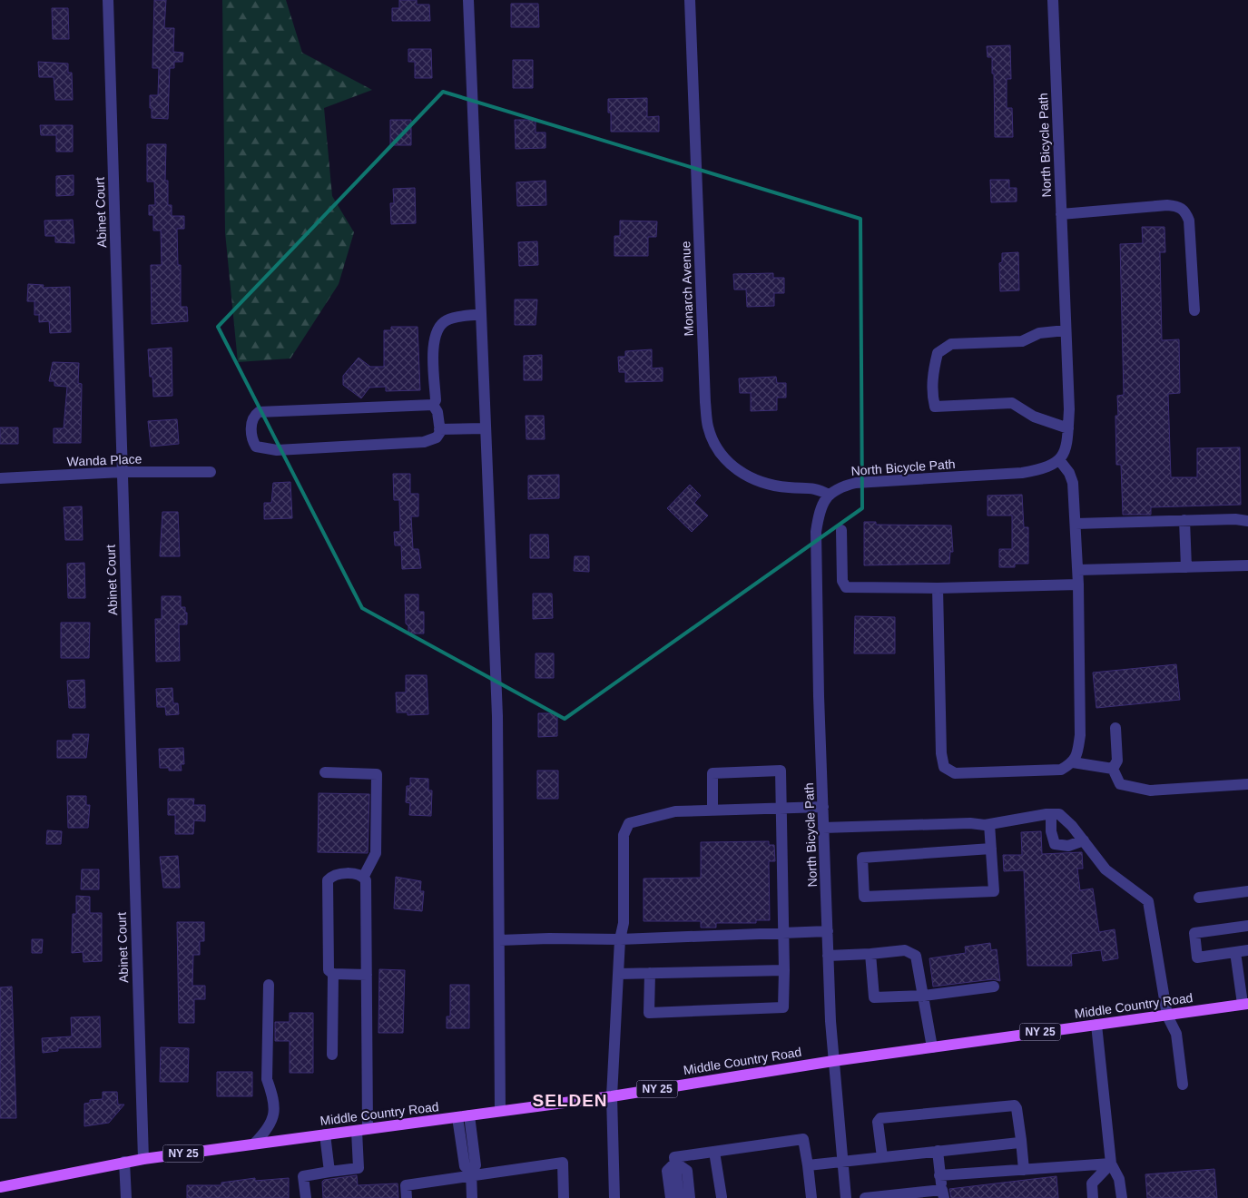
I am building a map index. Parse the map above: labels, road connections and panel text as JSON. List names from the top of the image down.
{
  "streets": {
    "main road": ["Middle Country Road", "NY 25"],
    "street": [
      "North Bicycle Path",
      "Abinet Court",
      "Monarch Avenue",
      "Wanda Place"
    ]
  },
  "crossings": [
    ["North Bicycle Path", "Monarch Avenue"],
    ["North Bicycle Path", "Middle Country Road"],
    ["Abinet Court", "Wanda Place"],
    ["Abinet Court", "Middle Country Road"]
  ],
  "districts": ["SELDEN"]
}
